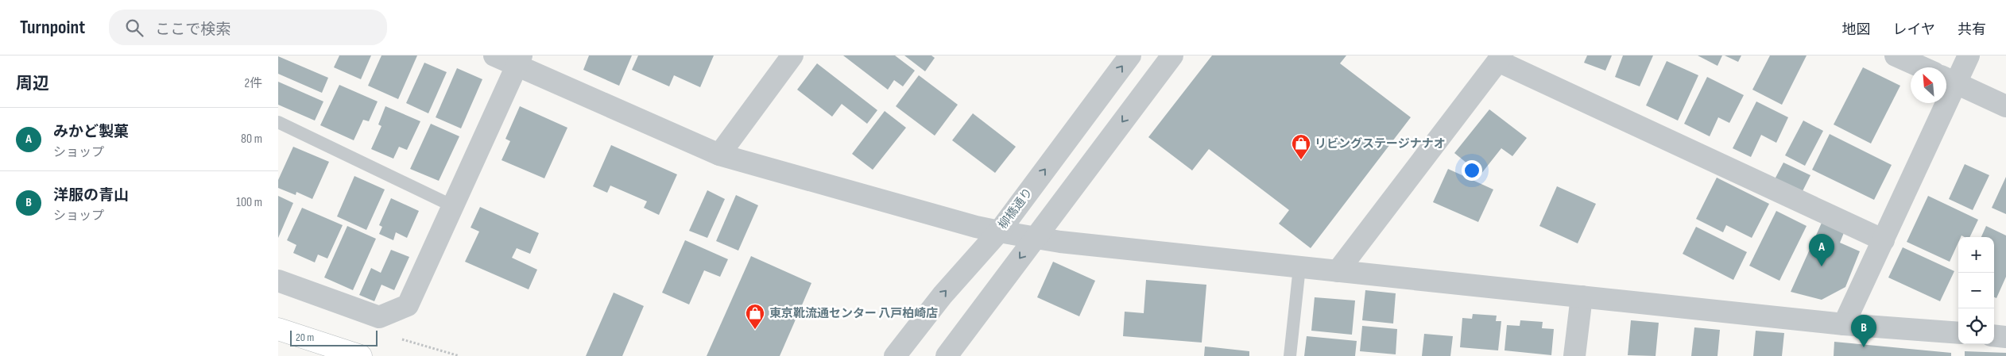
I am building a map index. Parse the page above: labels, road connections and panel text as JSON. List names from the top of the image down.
{
  "streets": {
    "street": ["柳橋通り"]
  },
  "places": {
    "shop": ["リビングステージナナオ", "東京靴流通センター 八戸柏崎店"]
  },
  "scale_bar": "20 m",
  "north": "top left",
  "page": {
    "header": "Turnpoint",
    "search": "ここで検索",
    "nav": ["地図", "レイヤ", "共有"],
    "heading": ["周辺", "2件"],
    "list": [
      {
        "mark": "A",
        "name": "みかど製菓",
        "note": "ショップ",
        "value": "80 m"
      },
      {
        "mark": "B",
        "name": "洋服の青山",
        "note": "ショップ",
        "value": "100 m"
      }
    ],
    "pins": ["A", "B"],
    "map_buttons": ["+", "−"],
    "scale": "20 m"
  }
}
